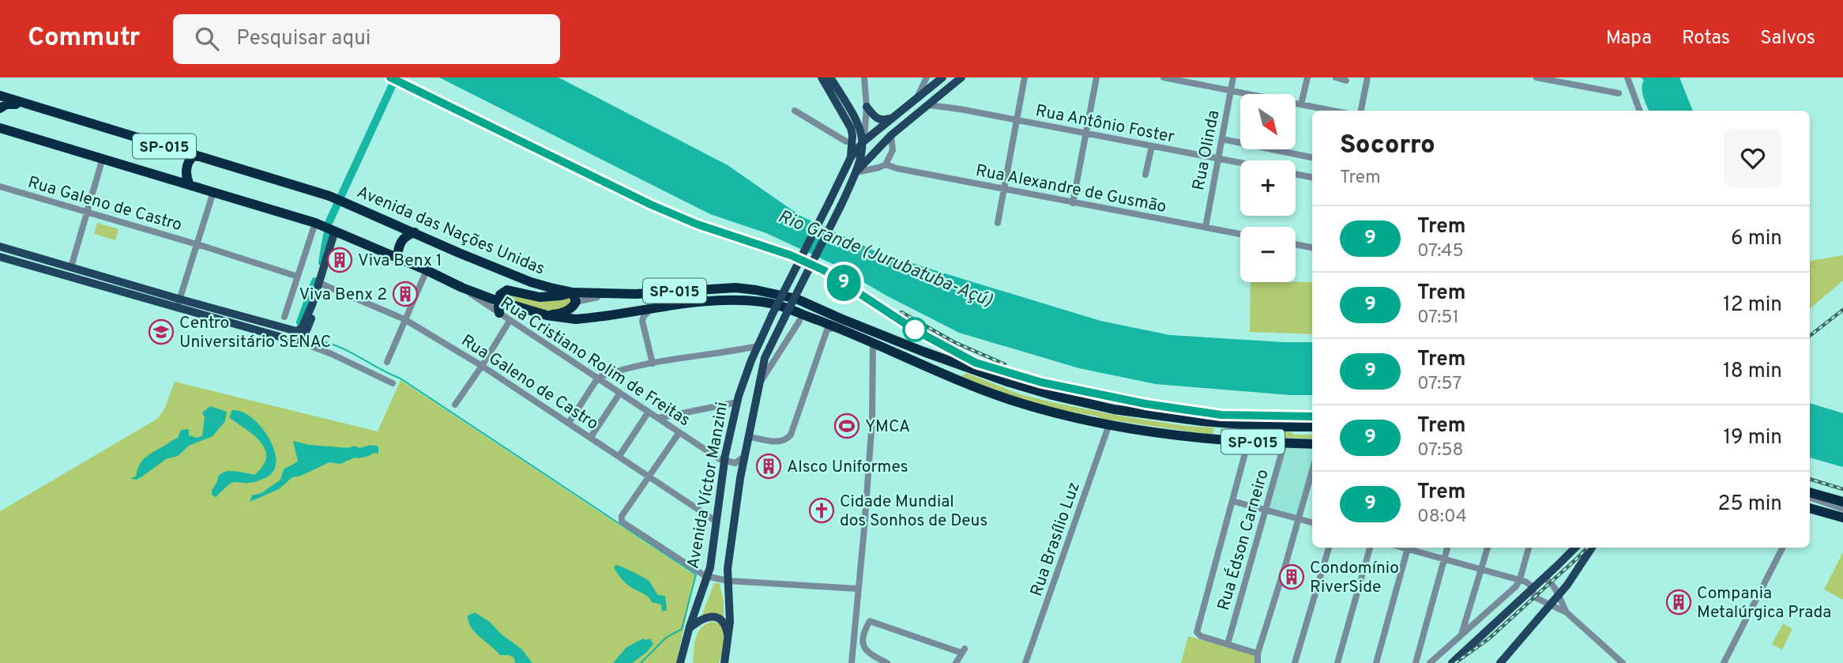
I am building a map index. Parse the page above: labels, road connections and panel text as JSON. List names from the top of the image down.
{
  "streets": {
    "highway": ["SP-015", "Avenida das Nações Unidas"],
    "main road": ["Avenida Víctor Manzini"],
    "street": [
      "Rua Antônio Foster",
      "Rua Olinda",
      "Rua Alexandre de Gusmão",
      "Rua Galeno de Castro",
      "Rua Cristiano Rolim de Freitas",
      "Rua Brasílio Luz",
      "Rua Édson Carneiro"
    ]
  },
  "crossings": [
    ["Rua Antônio Foster", "Rua Olinda"],
    ["SP-015", "Rua Cristiano Rolim de Freitas"],
    ["SP-015", "Rua Brasílio Luz"],
    ["SP-015", "Rua Édson Carneiro"],
    ["Rua Olinda", "Rua Alexandre de Gusmão"],
    ["Rua Galeno de Castro", "Avenida Víctor Manzini"],
    ["Rua Cristiano Rolim de Freitas", "Avenida Víctor Manzini"]
  ],
  "water": ["Rio Grande (Jurubatuba-Açú)"],
  "places": {
    "building": [
      "Viva Benx 1",
      "Viva Benx 2",
      "Alsco Uniformes",
      "Condomínio RiverSide",
      "Compania Metalúrgica Prada"
    ],
    "school or university": ["Centro Universitário SENAC"],
    "sports": ["YMCA"],
    "church": ["Cidade Mundial dos Sonhos de Deus"]
  },
  "north": "bottom right",
  "page": {
    "header": "Commutr",
    "search": "Pesquisar aqui",
    "nav": ["Mapa", "Rotas", "Salvos"],
    "on_map": "9",
    "map_buttons": ["+", "−"],
    "heading": ["Socorro", "Trem"],
    "list": [
      {
        "mark": "9",
        "name": "Trem",
        "note": "07:45",
        "value": "6 min"
      },
      {
        "mark": "9",
        "name": "Trem",
        "note": "07:51",
        "value": "12 min"
      },
      {
        "mark": "9",
        "name": "Trem",
        "note": "07:57",
        "value": "18 min"
      },
      {
        "mark": "9",
        "name": "Trem",
        "note": "07:58",
        "value": "19 min"
      },
      {
        "mark": "9",
        "name": "Trem",
        "note": "08:04",
        "value": "25 min"
      }
    ]
  }
}
